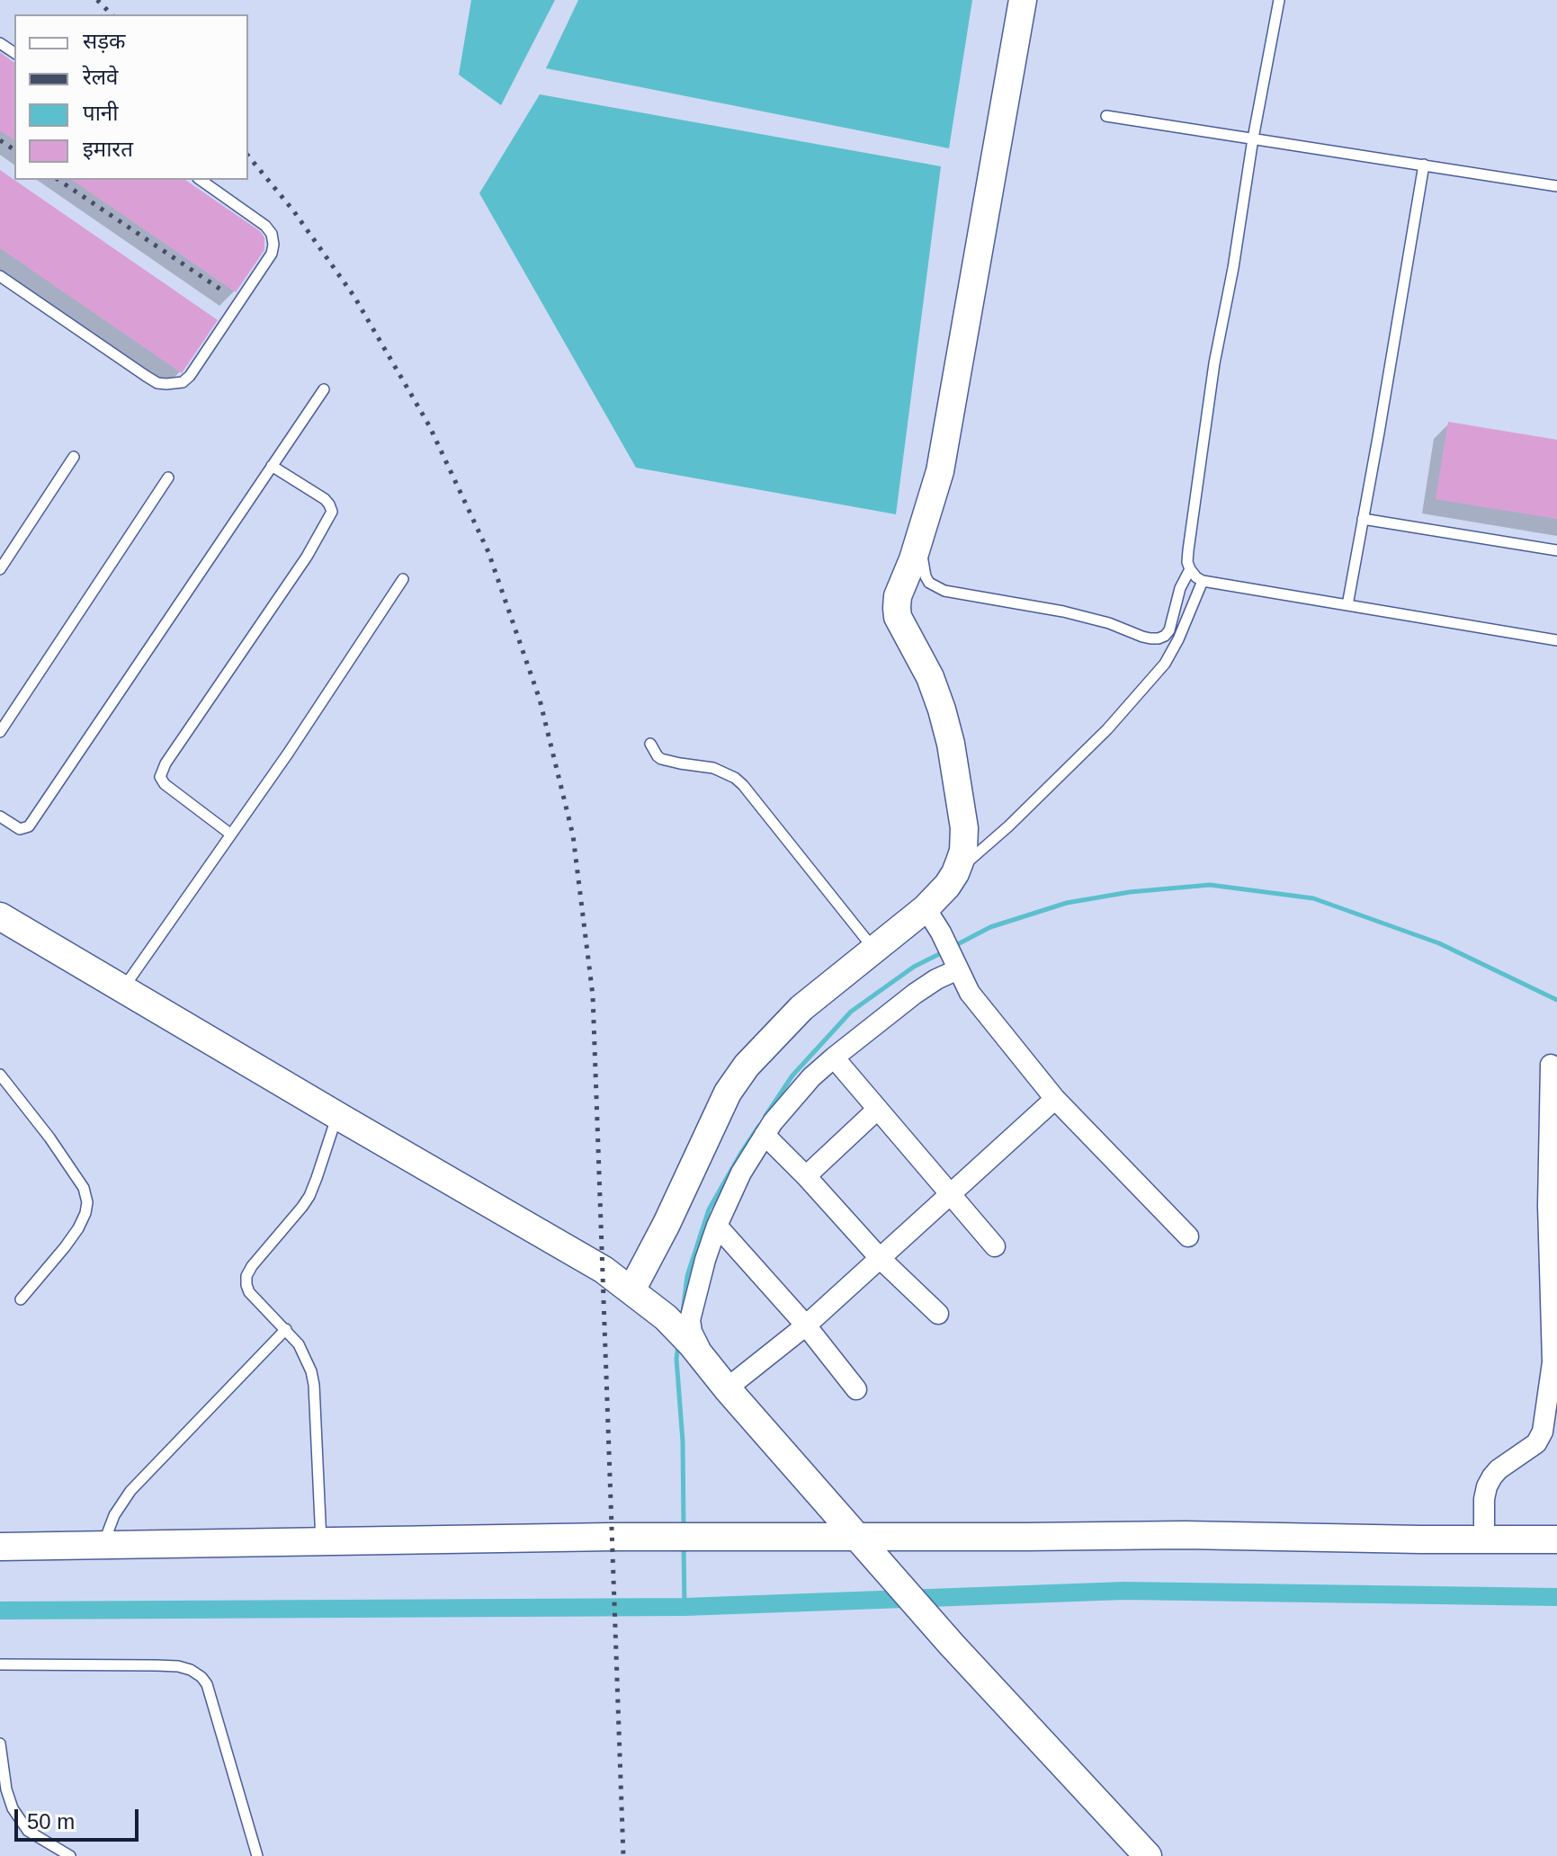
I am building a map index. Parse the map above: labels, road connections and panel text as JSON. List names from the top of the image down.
{
  "legend": [
    "सड़क",
    "रेलवे",
    "पानी",
    "इमारत"
  ],
  "scale_bar": "50 m"
}
